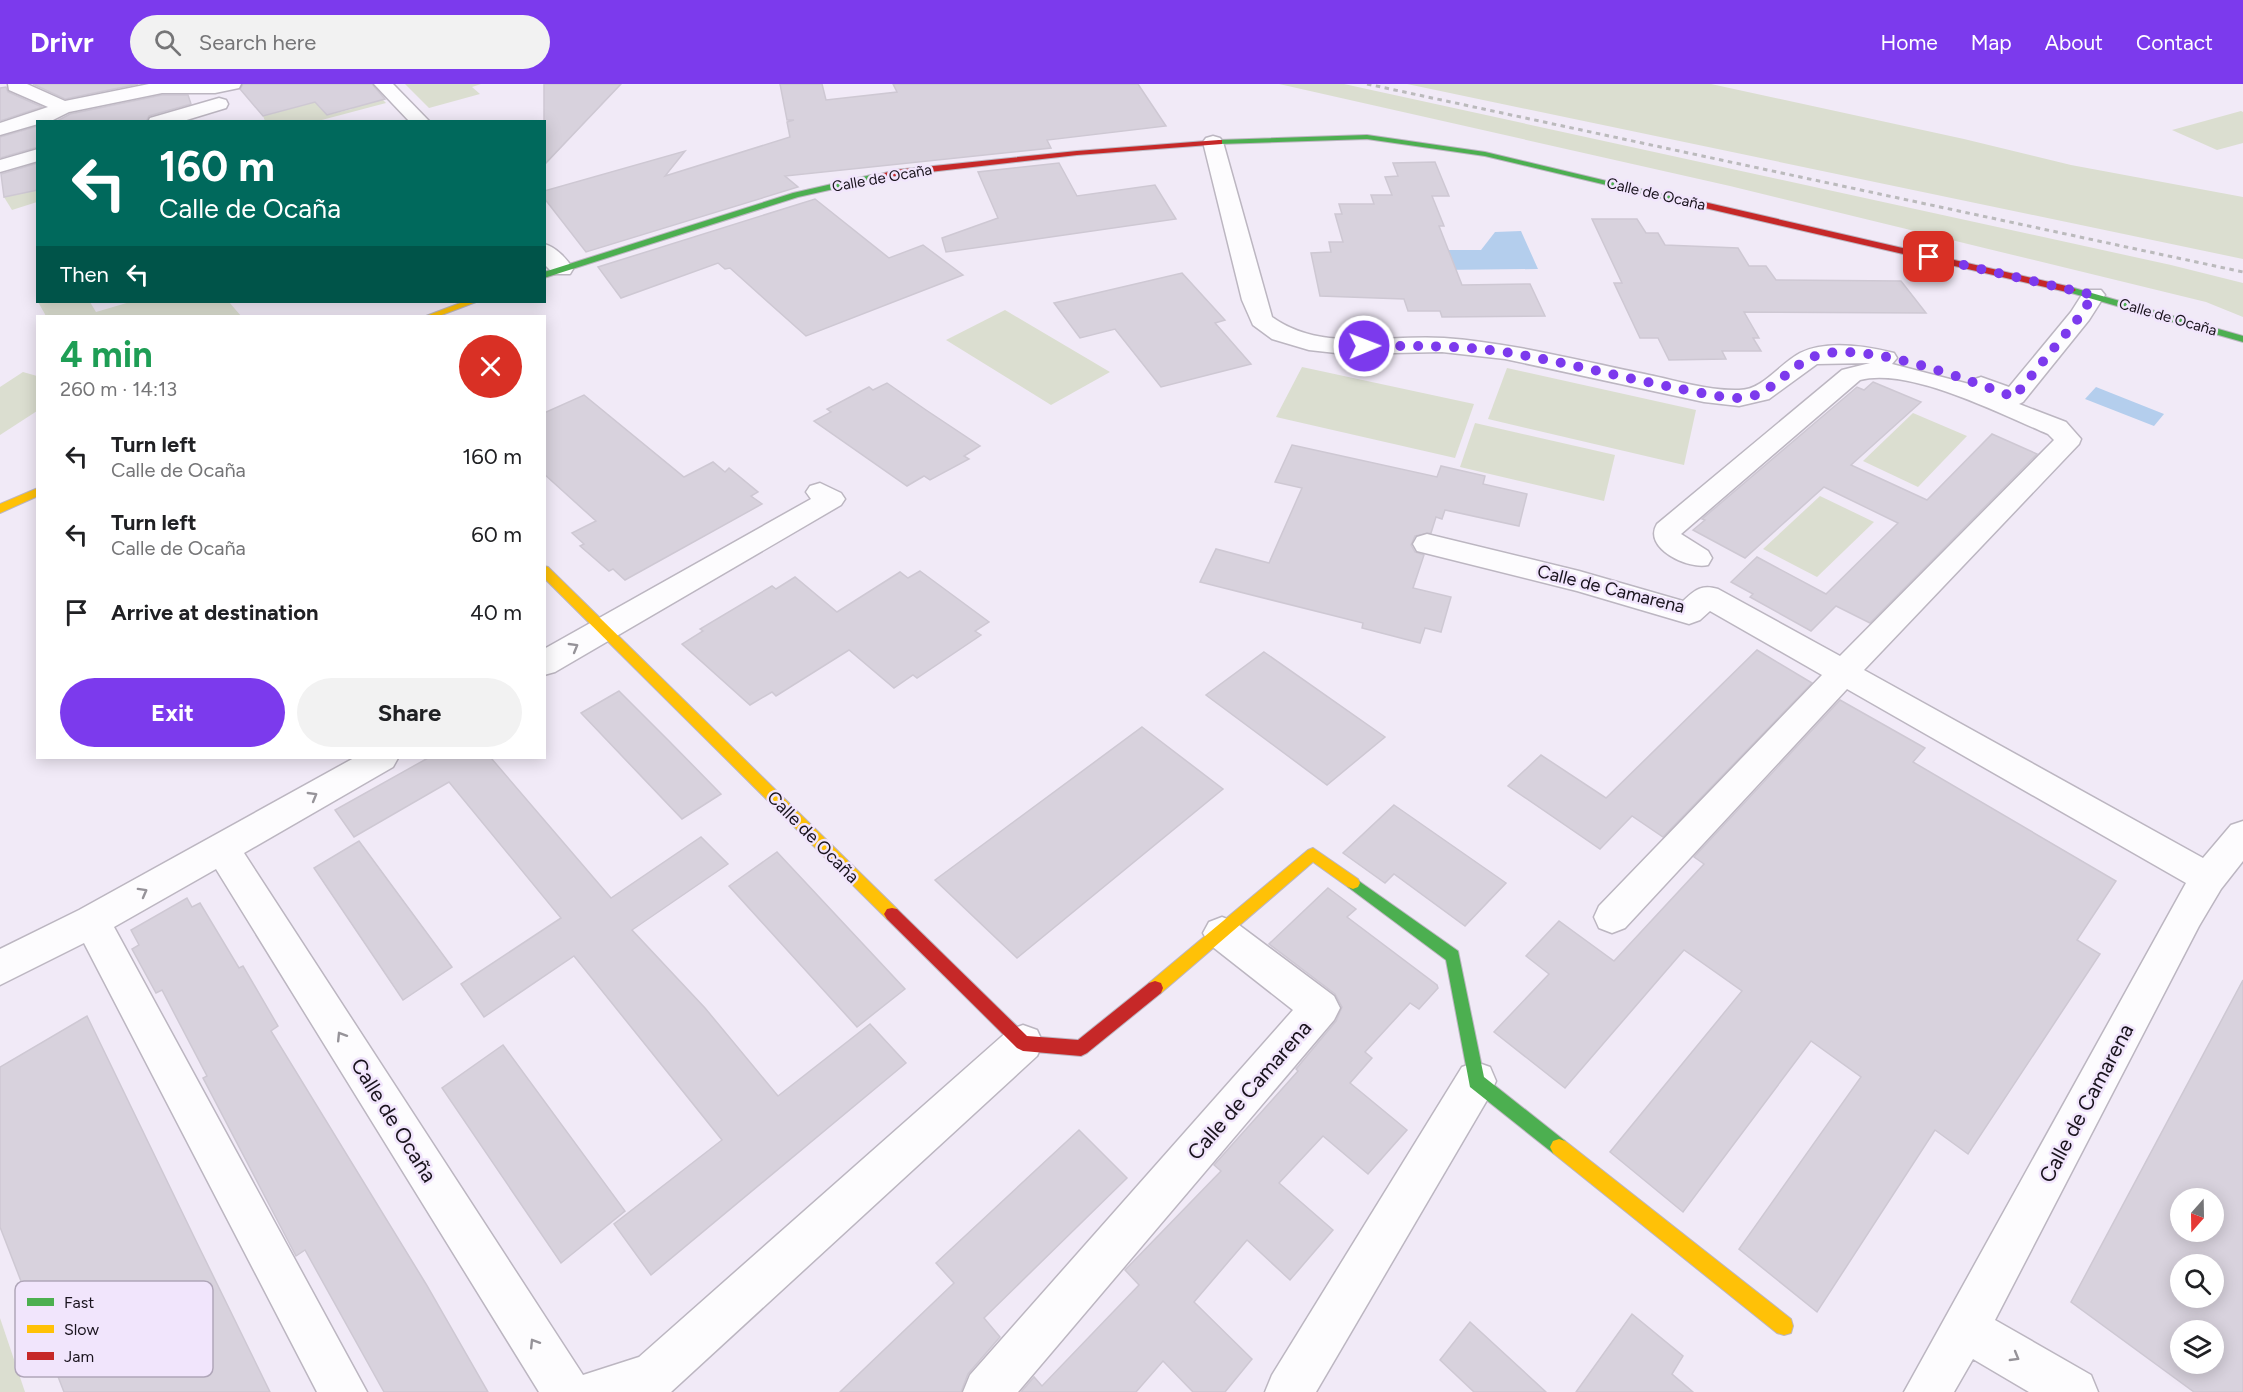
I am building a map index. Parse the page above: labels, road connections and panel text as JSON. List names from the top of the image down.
{
  "streets": {
    "street": ["Calle de Ocaña", "Calle de Camarena"]
  },
  "legend": ["Fast", "Slow", "Jam"],
  "north": "bottom",
  "page": {
    "header": "Drivr",
    "search": "Search here",
    "nav": [
      "Home",
      "Map",
      "About",
      "Contact"
    ],
    "turn": ["160 m", "Calle de Ocaña"],
    "then": "Then",
    "heading": ["4 min", "260 m · 14:13"],
    "list": [
      {
        "name": "Turn left",
        "note": "Calle de Ocaña",
        "value": "160 m"
      },
      {
        "name": "Turn left",
        "note": "Calle de Ocaña",
        "value": "60 m"
      },
      {
        "name": "Arrive at destination",
        "value": "40 m"
      }
    ],
    "buttons": ["Exit", "Share"]
  }
}
